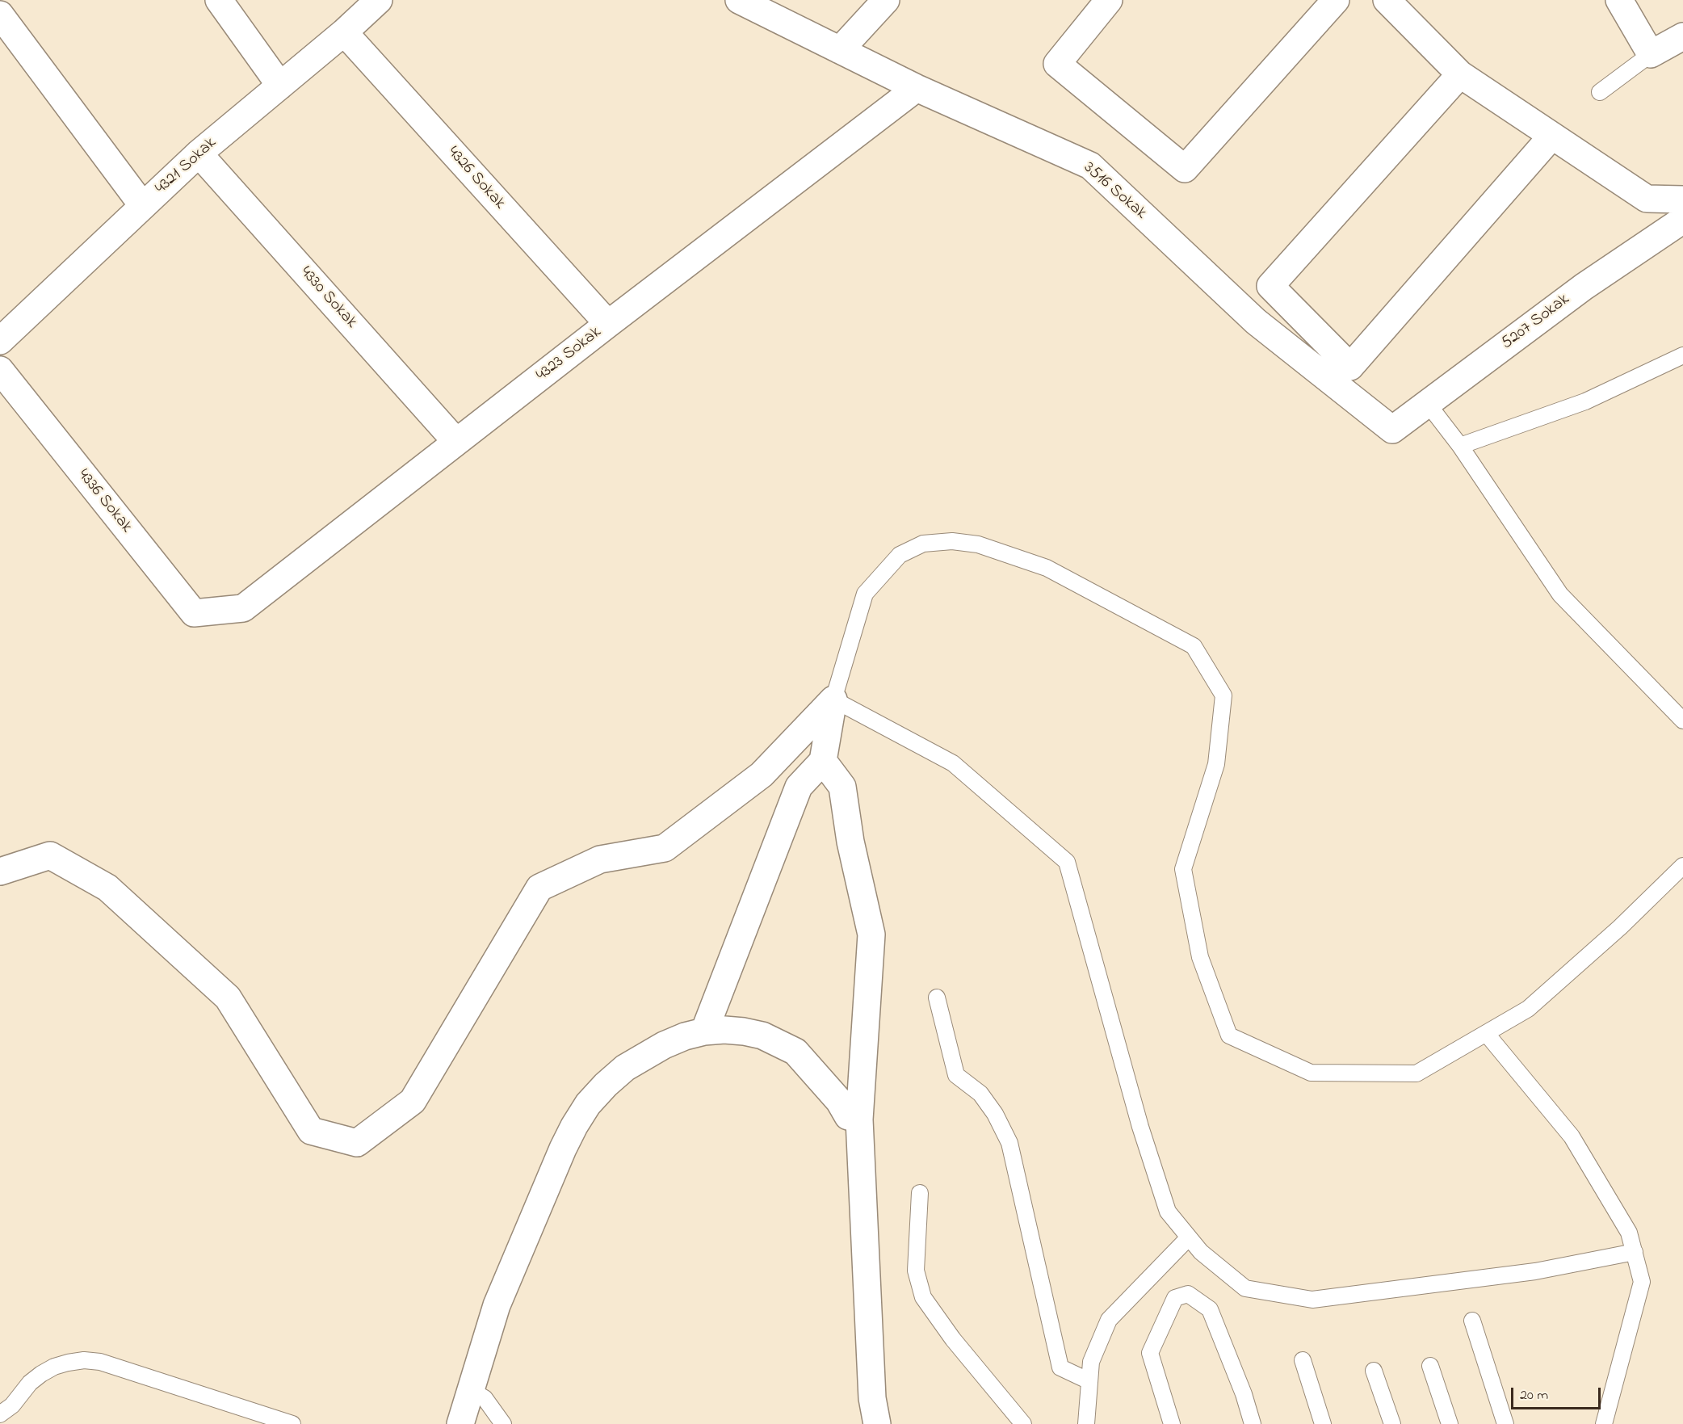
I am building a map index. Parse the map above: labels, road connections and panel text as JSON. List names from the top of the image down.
{
  "streets": {
    "street": [
      "4321 Sokak",
      "4326 Sokak",
      "3516 Sokak",
      "4330 Sokak",
      "5207 Sokak",
      "4323 Sokak",
      "4336 Sokak"
    ]
  },
  "crossings": [
    ["4321 Sokak", "4326 Sokak"],
    ["4321 Sokak", "4330 Sokak"],
    ["4326 Sokak", "4323 Sokak"],
    ["3516 Sokak", "5207 Sokak"],
    ["3516 Sokak", "4323 Sokak"],
    ["4330 Sokak", "4323 Sokak"],
    ["4323 Sokak", "4336 Sokak"]
  ],
  "scale_bar": "20 m"
}
